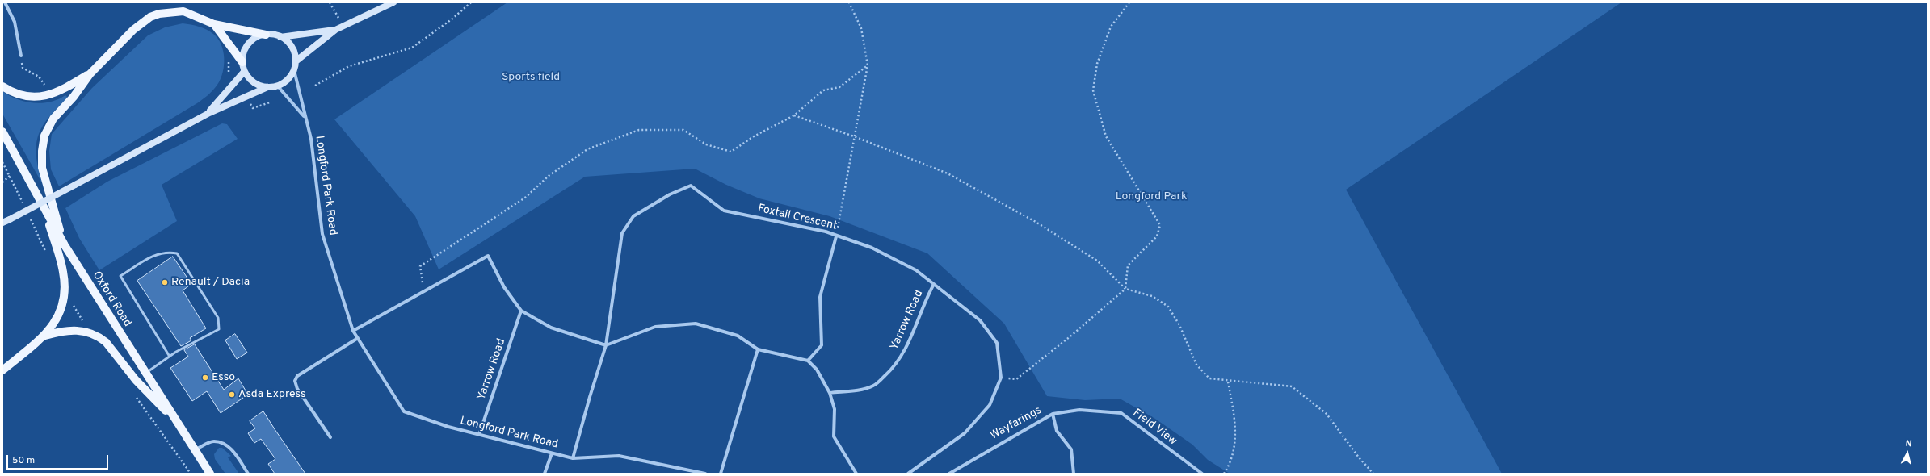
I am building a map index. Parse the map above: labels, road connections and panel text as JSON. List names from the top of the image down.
{
  "streets": {
    "main road": ["Oxford Road"],
    "street": [
      "Longford Park Road",
      "Foxtail Crescent",
      "Yarrow Road",
      "Wayfarings",
      "Field View"
    ]
  },
  "crossings": [
    ["Longford Park Road", "Yarrow Road"],
    ["Foxtail Crescent", "Yarrow Road"],
    ["Wayfarings", "Field View"]
  ],
  "parks": ["Sports field", "Longford Park"],
  "places": ["Renault / Dacia", "Esso", "Asda Express"],
  "scale_bar": "50 m",
  "north": "top"
}
